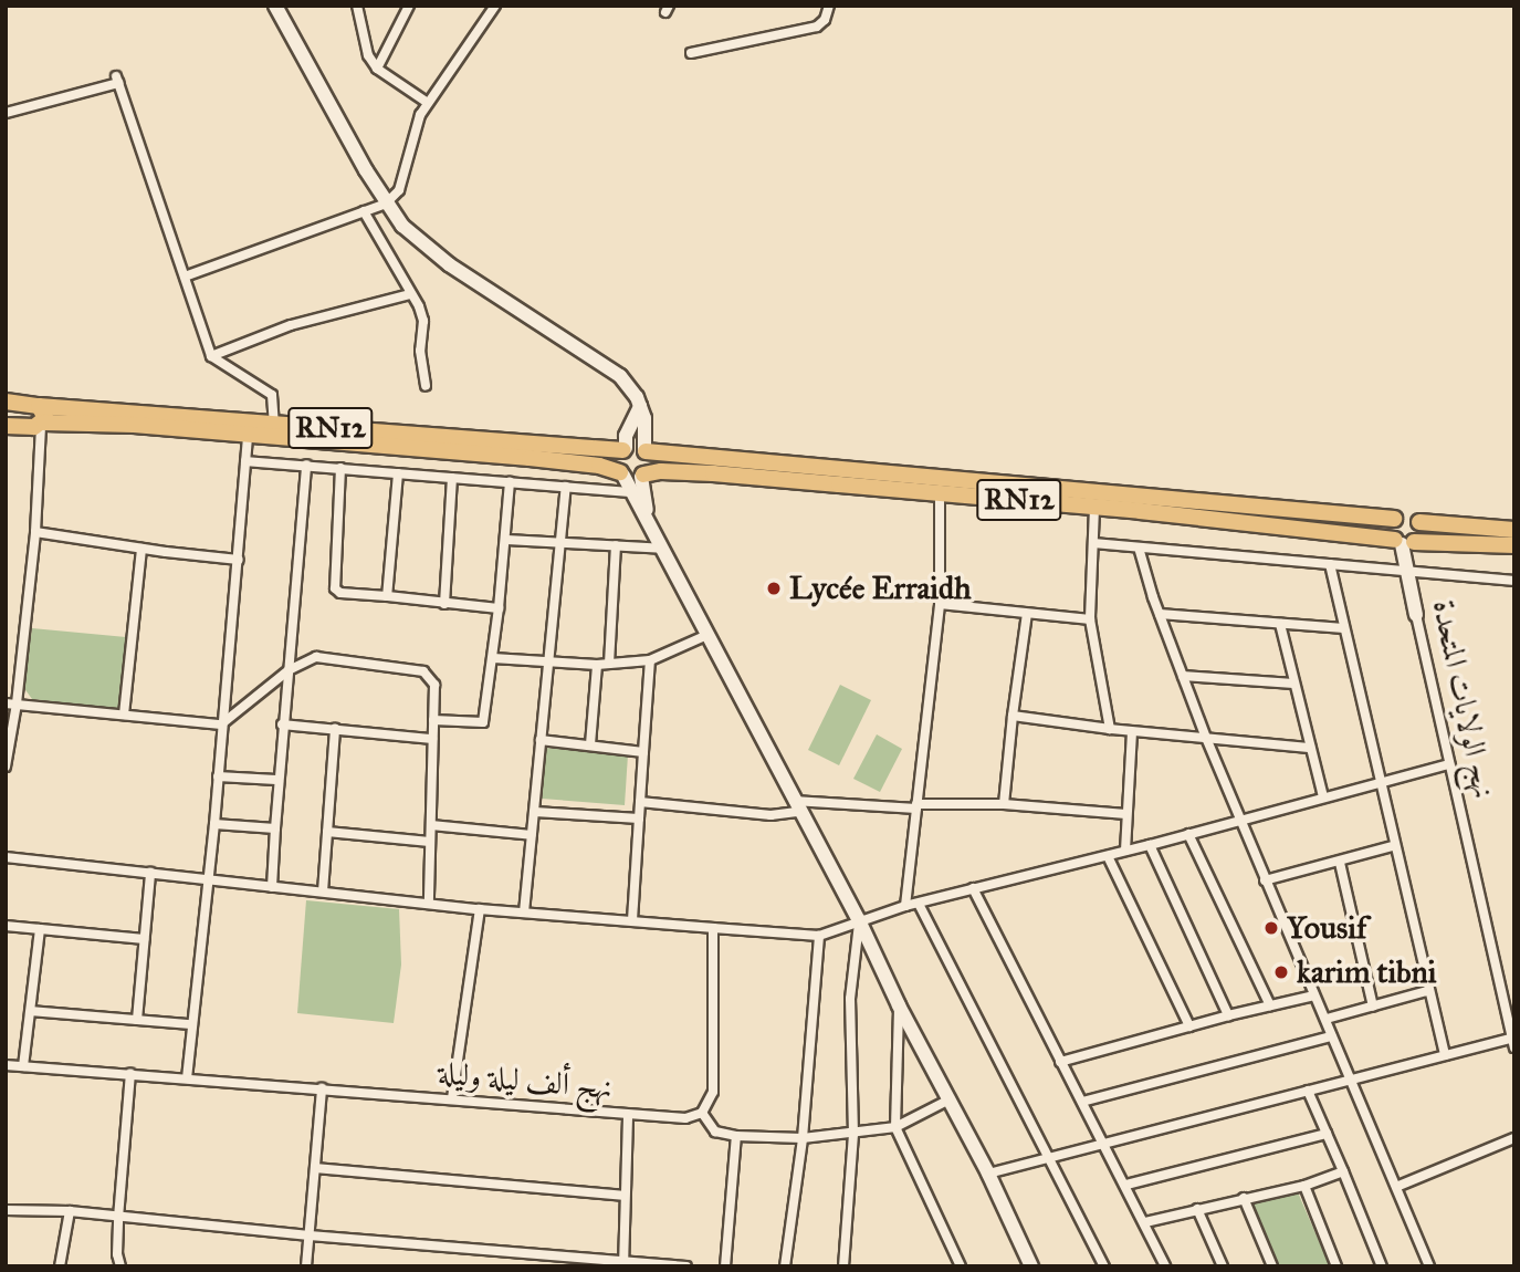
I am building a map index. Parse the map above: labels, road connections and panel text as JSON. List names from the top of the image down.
{
  "streets": {
    "highway": ["RN12"],
    "street": ["نهج الولايات المتحدة", "نهج ألف ليلة وليلة"]
  },
  "crossings": [
    ["RN12", "نهج الولايات المتحدة"]
  ],
  "places": ["Lycée Erraidh", "Yousif", "karim tibni"]
}
